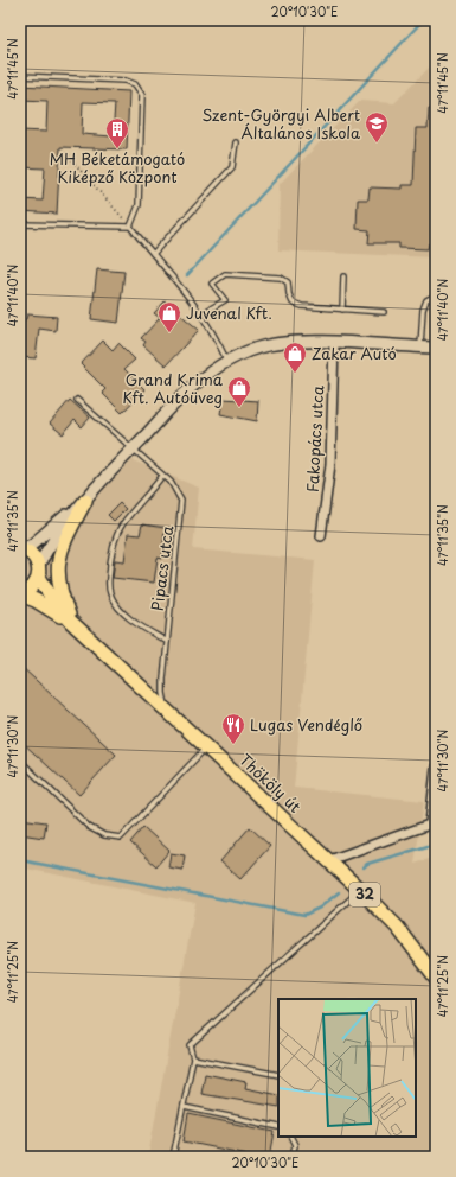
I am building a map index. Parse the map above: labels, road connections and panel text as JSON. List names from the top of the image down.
{
  "streets": {
    "main road": ["Thököly út", "32"],
    "street": ["Fakopács utca"],
    "lane": ["Pipacs utca"]
  },
  "crossings": [
    ["Pipacs utca", "Thököly út"]
  ],
  "places": {
    "school or university": ["Szent-Györgyi Albert Általános Iskola"],
    "building": ["MH Béketámogató Kiképző Központ"],
    "shop": ["Juvenal Kft.", "Zakar Autó", "Grand Krima Kft. Autóüveg"],
    "restaurant": ["Lugas Vendéglő"]
  },
  "coordinates": [
    "20°10'30\"E",
    "47°11'45\"N",
    "47°11'40\"N",
    "47°11'35\"N",
    "47°11'30\"N",
    "47°11'25\"N"
  ]
}
